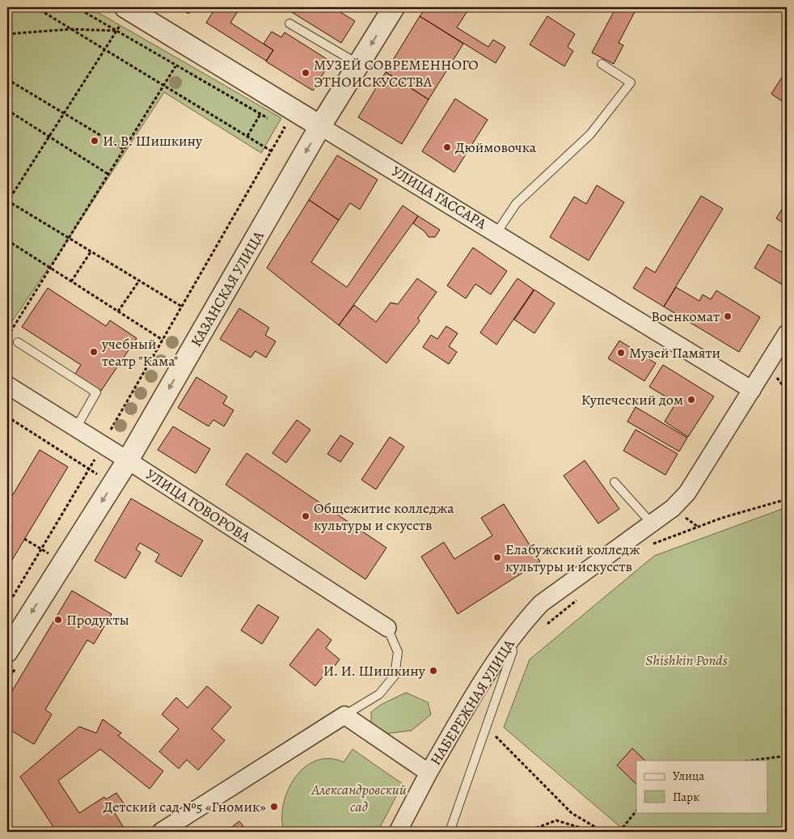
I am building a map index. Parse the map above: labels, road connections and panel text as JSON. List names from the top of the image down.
{
  "streets": {
    "street": [
      "УЛИЦА ГАССАРА",
      "КАЗАНСКАЯ УЛИЦА",
      "УЛИЦА ГОВОРОВА",
      "НАБЕРЕЖНАЯ УЛИЦА"
    ]
  },
  "crossings": [
    ["УЛИЦА ГАССАРА", "КАЗАНСКАЯ УЛИЦА"],
    ["УЛИЦА ГАССАРА", "НАБЕРЕЖНАЯ УЛИЦА"],
    ["КАЗАНСКАЯ УЛИЦА", "УЛИЦА ГОВОРОВА"]
  ],
  "one_way": ["КАЗАНСКАЯ УЛИЦА"],
  "parks": ["Shishkin Ponds", "Александровский сад"],
  "places": [
    "МУЗЕЙ СОВРЕМЕННОГО ЭТНОИСКУССТВА",
    "И. В. Шишкину",
    "Дюймовочка",
    "Военкомат",
    "учебный театр \"Кама\"",
    "Музей Памяти",
    "Купеческий дом",
    "Общежитие колледжа культуры и скусств",
    "Елабужский колледж культуры и искусств",
    "Продукты",
    "И. И. Шишкину",
    "Детский сад №5 «Гномик»"
  ],
  "legend": ["Улица", "Парк"]
}
